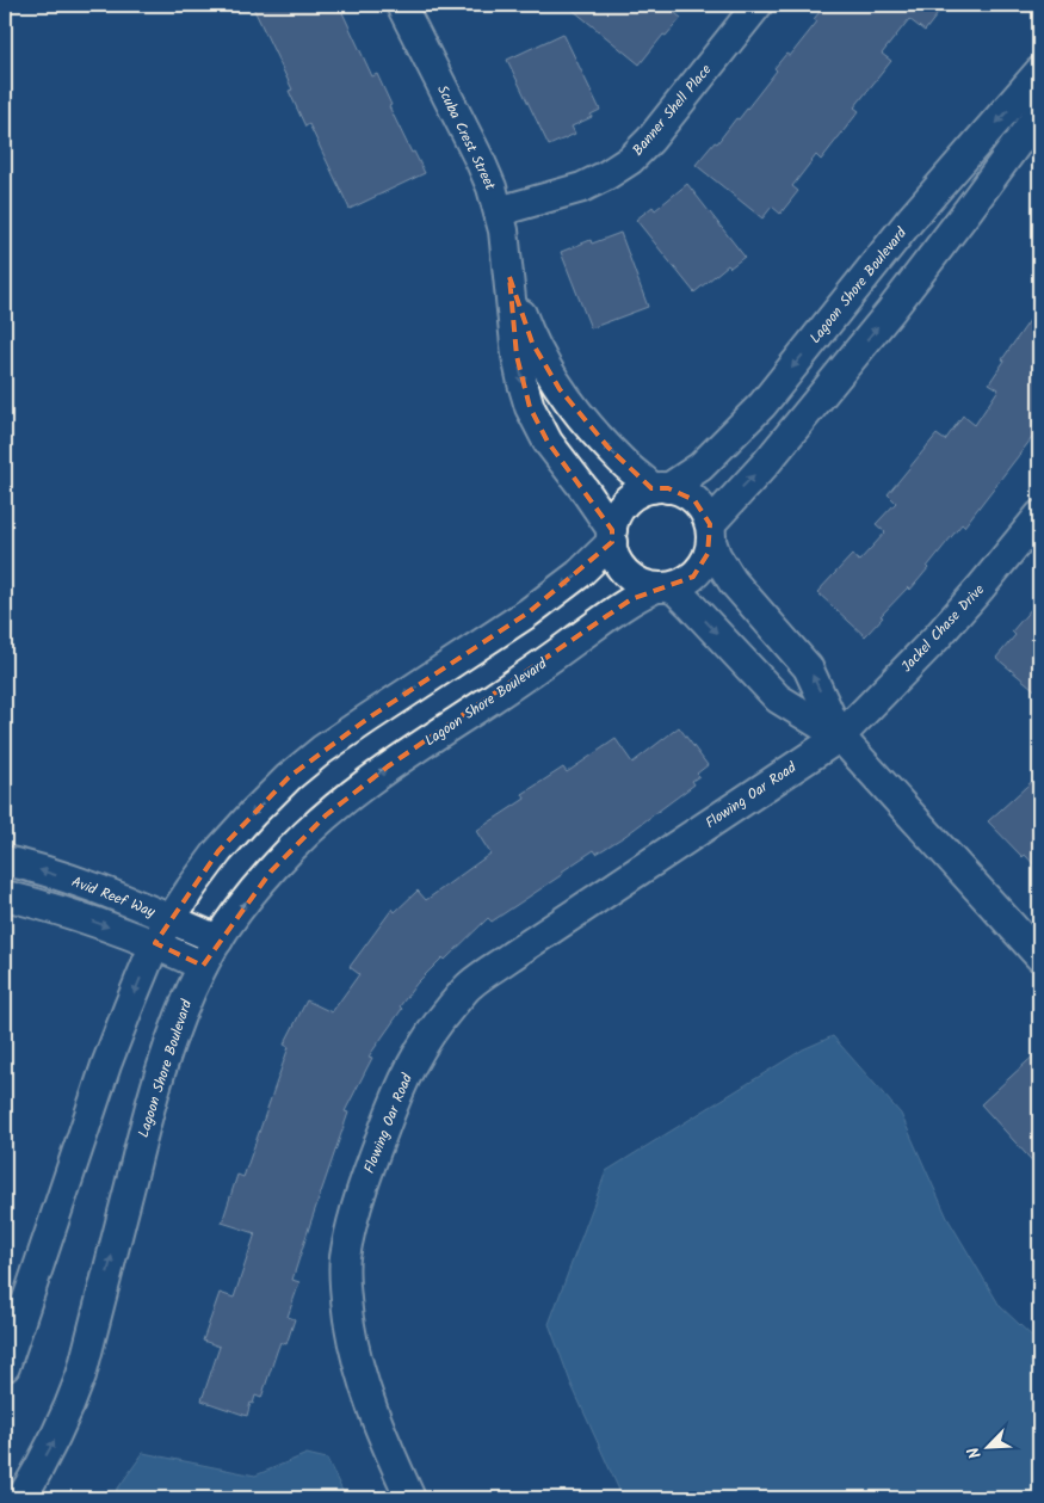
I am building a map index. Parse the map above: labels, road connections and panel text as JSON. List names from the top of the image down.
{
  "streets": {
    "street": [
      "Banner Shell Place",
      "Scuba Crest Street",
      "Lagoon Shore Boulevard",
      "Jackel Chase Drive",
      "Flowing Oar Road",
      "Avid Reef Way"
    ]
  },
  "crossings": [
    ["Banner Shell Place", "Scuba Crest Street"],
    ["Scuba Crest Street", "Lagoon Shore Boulevard"],
    ["Lagoon Shore Boulevard", "Avid Reef Way"],
    ["Jackel Chase Drive", "Flowing Oar Road"]
  ],
  "north": "bottom left"
}
